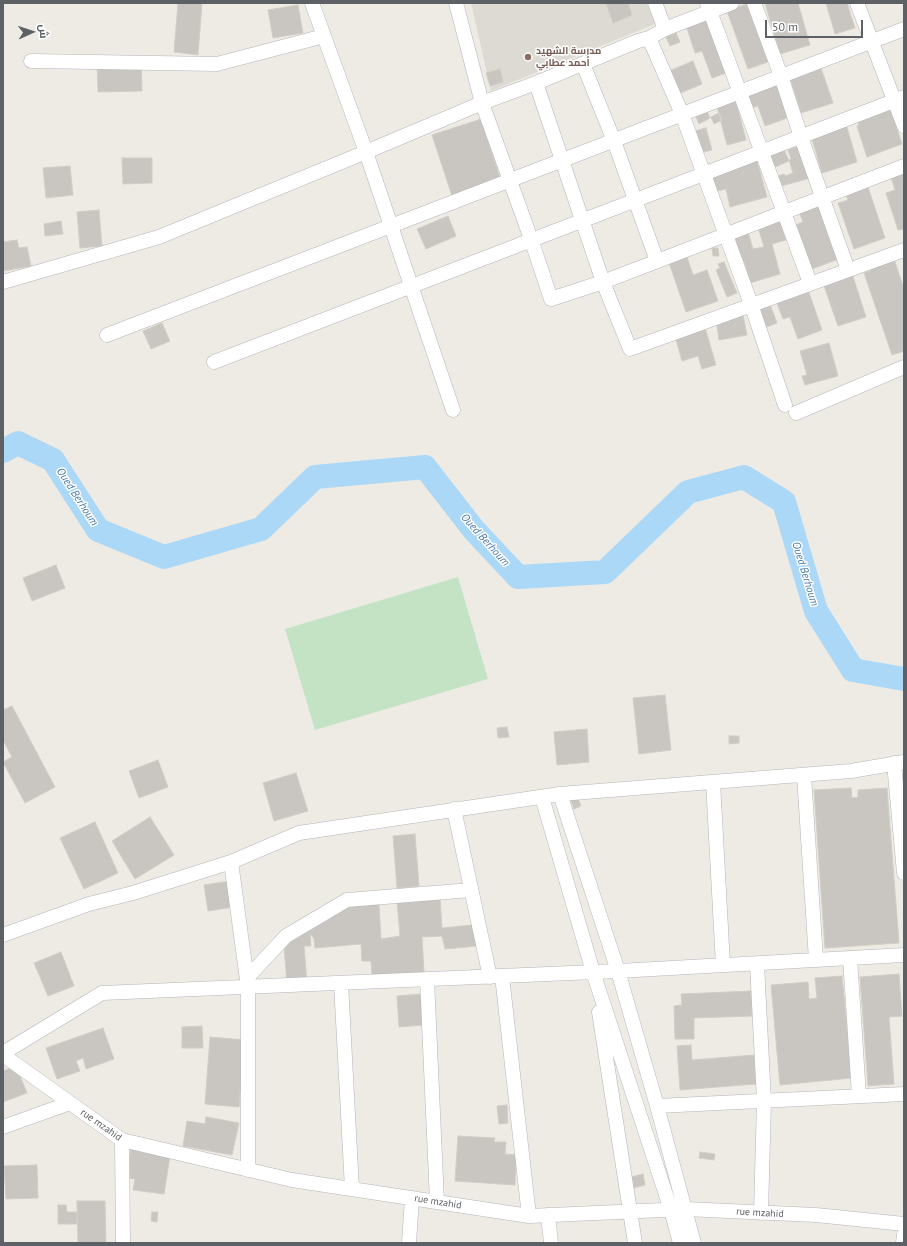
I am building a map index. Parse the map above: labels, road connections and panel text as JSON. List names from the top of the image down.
{
  "streets": {
    "street": ["rue mzahid"]
  },
  "water": ["Oued Berhoum"],
  "places": ["مدرسة الشهيد أحمد عطابي"],
  "scale_bar": "50 m",
  "north": "right"
}
